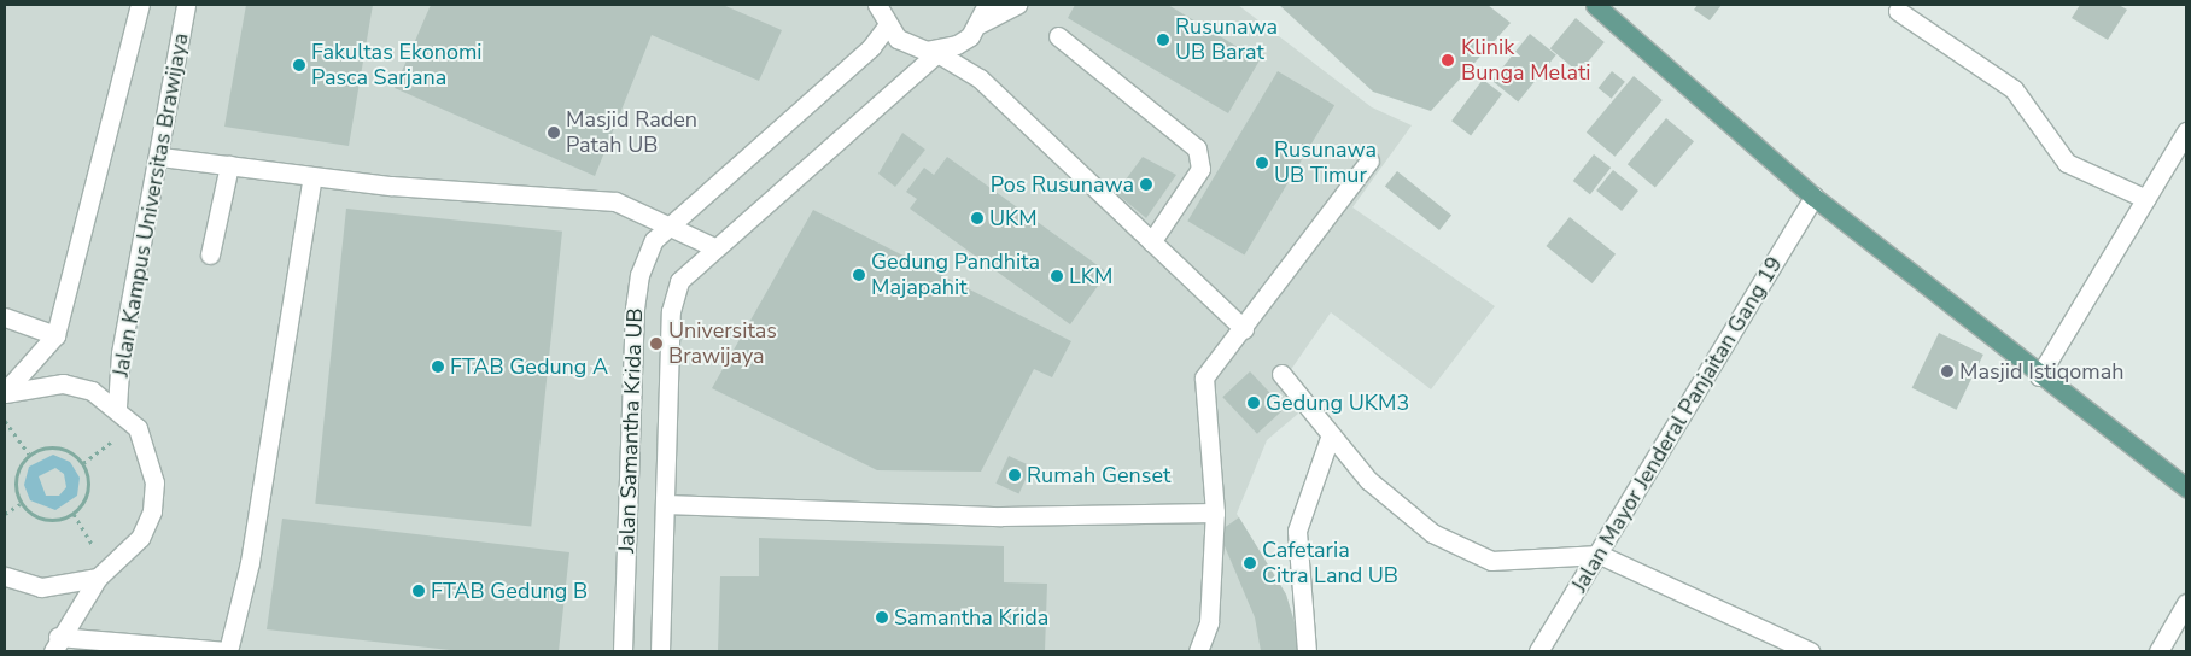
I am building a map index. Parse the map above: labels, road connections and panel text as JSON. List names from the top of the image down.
{
  "streets": {
    "street": ["Jalan Kampus Universitas Brawijaya", "Jalan Mayor Jenderal Panjaitan Gang 19", "Jalan Samantha Krida UB"]
  },
  "places": [
    "Rusunawa UB Barat",
    "Klinik Bunga Melati",
    "Fakultas Ekonomi Pasca Sarjana",
    "Masjid Raden Patah UB",
    "Rusunawa UB Timur",
    "Pos Rusunawa",
    "UKM",
    "Gedung Pandhita Majapahit",
    "LKM",
    "Universitas Brawijaya",
    "FTAB Gedung A",
    "Masjid Istiqomah",
    "Gedung UKM3",
    "Rumah Genset",
    "Cafetaria Citra Land UB",
    "FTAB Gedung B",
    "Samantha Krida"
  ]
}
